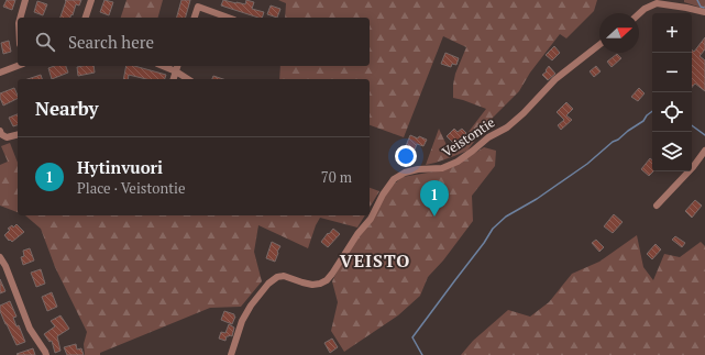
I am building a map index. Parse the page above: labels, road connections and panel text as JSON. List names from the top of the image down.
{
  "streets": {
    "street": ["Veistontie"]
  },
  "districts": ["VEISTO"],
  "north": "right",
  "page": {
    "map_buttons": ["+", "−"],
    "search": "Search here",
    "heading": "Nearby",
    "list": [
      {
        "mark": "1",
        "name": "Hytinvuori",
        "note": "Place · Veistontie",
        "value": "70 m"
      }
    ],
    "pins": "1"
  }
}
